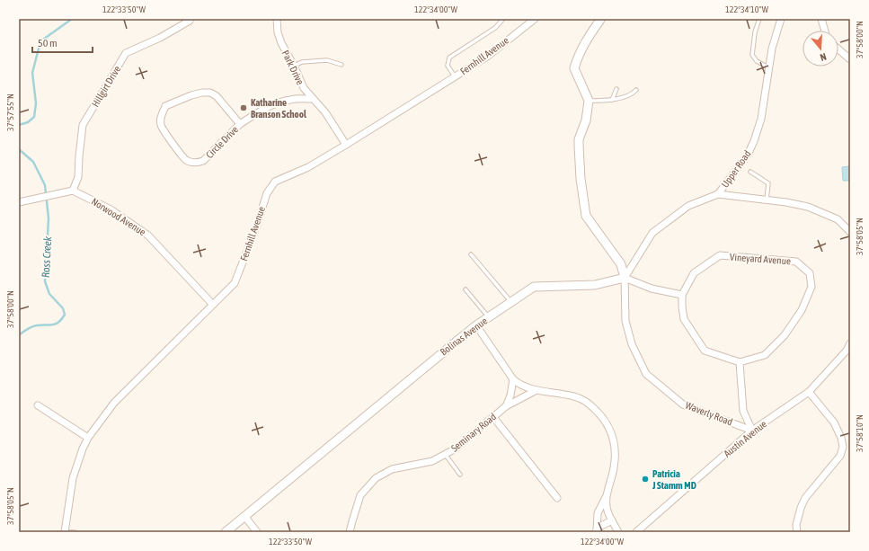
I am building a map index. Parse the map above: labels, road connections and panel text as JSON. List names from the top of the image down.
{
  "streets": {
    "street": [
      "Fernhill Avenue",
      "Park Drive",
      "Hillgirt Drive",
      "Circle Drive",
      "Upper Road",
      "Norwood Avenue",
      "Vineyard Avenue",
      "Bolinas Avenue",
      "Waverly Road",
      "Seminary Road",
      "Austin Avenue"
    ]
  },
  "crossings": [
    ["Fernhill Avenue", "Park Drive"],
    ["Fernhill Avenue", "Norwood Avenue"],
    ["Park Drive", "Circle Drive"],
    ["Hillgirt Drive", "Norwood Avenue"],
    ["Bolinas Avenue", "Waverly Road"],
    ["Waverly Road", "Austin Avenue"]
  ],
  "water": ["Ross Creek"],
  "places": ["Katharine Branson School", "Patricia J Stamm MD"],
  "scale_bar": "50 m",
  "north": "bottom",
  "coordinates": [
    "122°33'50\"W",
    "122°34'00\"W",
    "122°34'10\"W",
    "37°58'00\"N",
    "37°57'55\"N",
    "37°58'05\"N",
    "37°58'10\"N"
  ]
}
